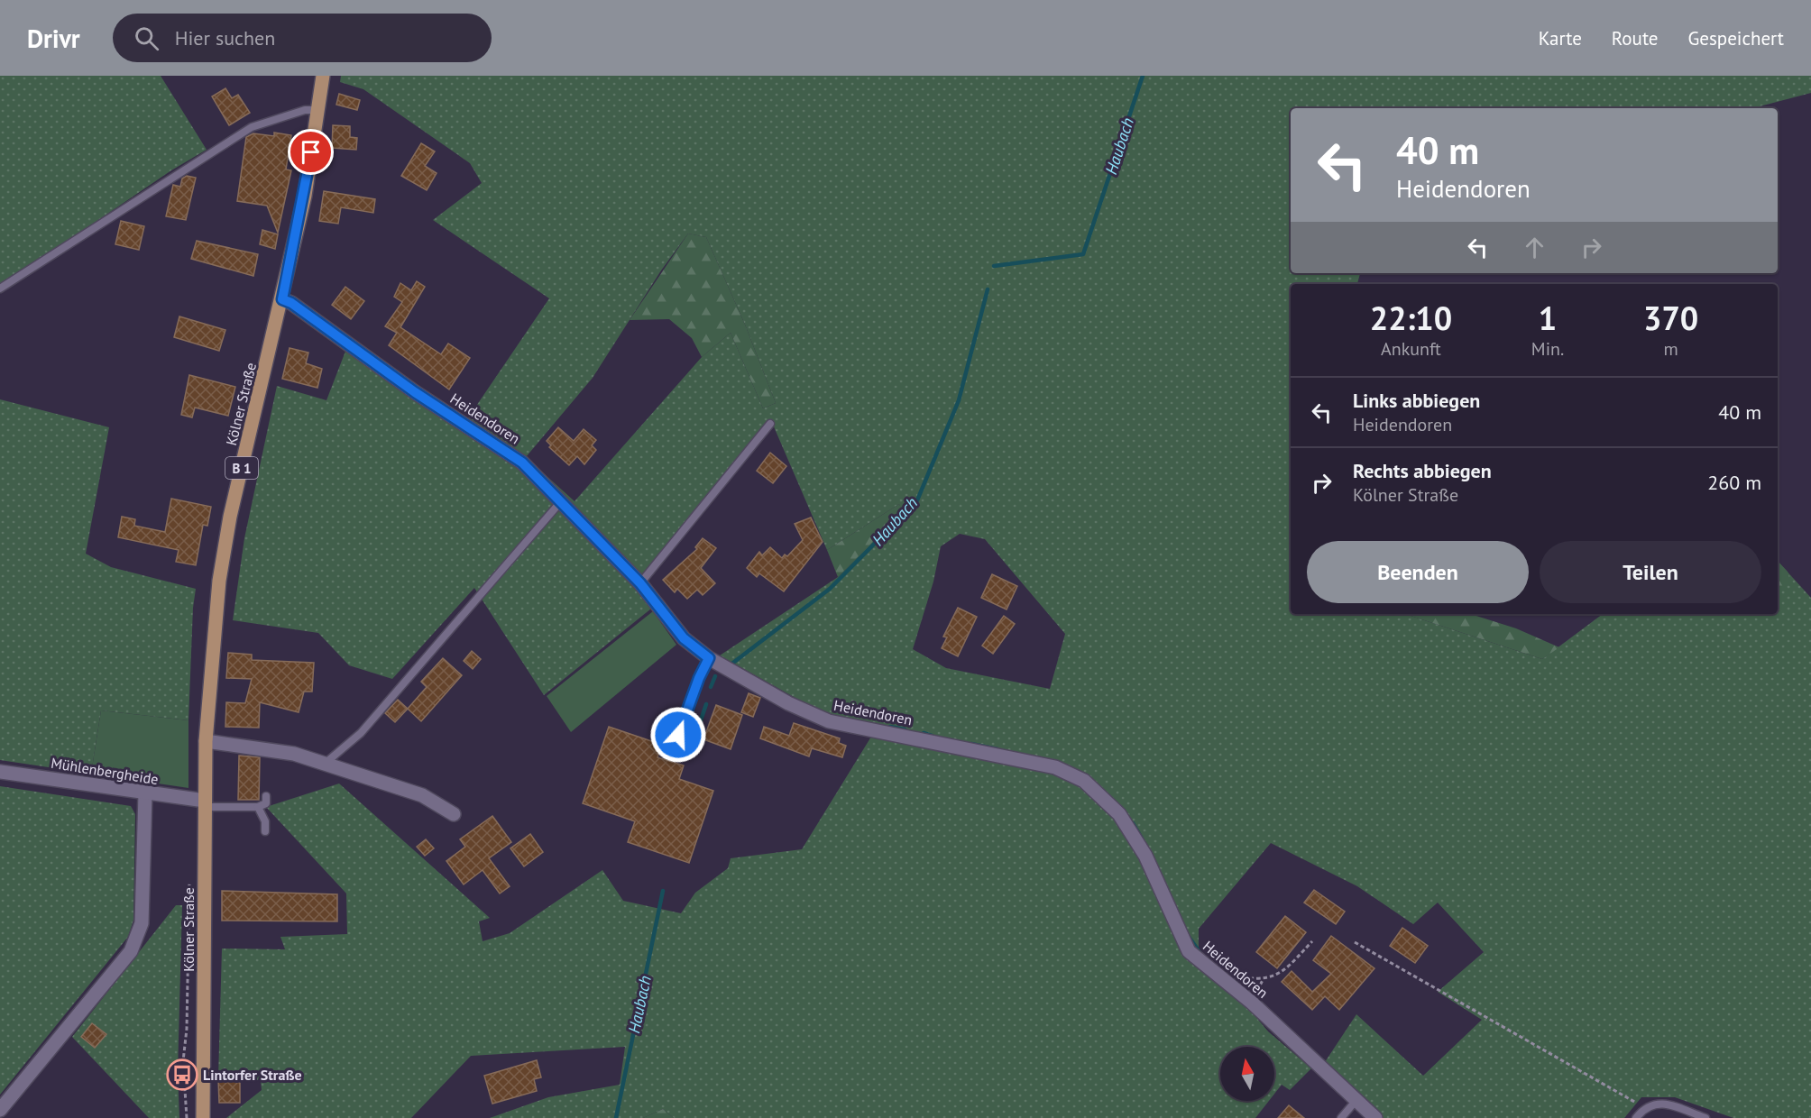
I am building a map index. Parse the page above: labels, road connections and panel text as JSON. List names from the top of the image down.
{
  "streets": {
    "main road": ["Kölner Straße", "B 1"],
    "street": ["Heidendoren", "Mühlenbergheide"]
  },
  "crossings": [
    ["Kölner Straße", "Heidendoren"],
    ["Kölner Straße", "Mühlenbergheide"]
  ],
  "water": ["Haubach"],
  "places": {
    "bus stop": ["Lintorfer Straße"]
  },
  "north": "top",
  "page": {
    "header": "Drivr",
    "search": "Hier suchen",
    "nav": ["Karte", "Route", "Gespeichert"],
    "turn": ["40 m", "Heidendoren"],
    "eta": [
      "22:10",
      "Ankunft",
      "1",
      "Min.",
      "370",
      "m"
    ],
    "list": [
      {
        "name": "Links abbiegen",
        "note": "Heidendoren",
        "value": "40 m"
      },
      {
        "name": "Rechts abbiegen",
        "note": "Kölner Straße",
        "value": "260 m"
      }
    ],
    "buttons": ["Beenden", "Teilen"]
  }
}
